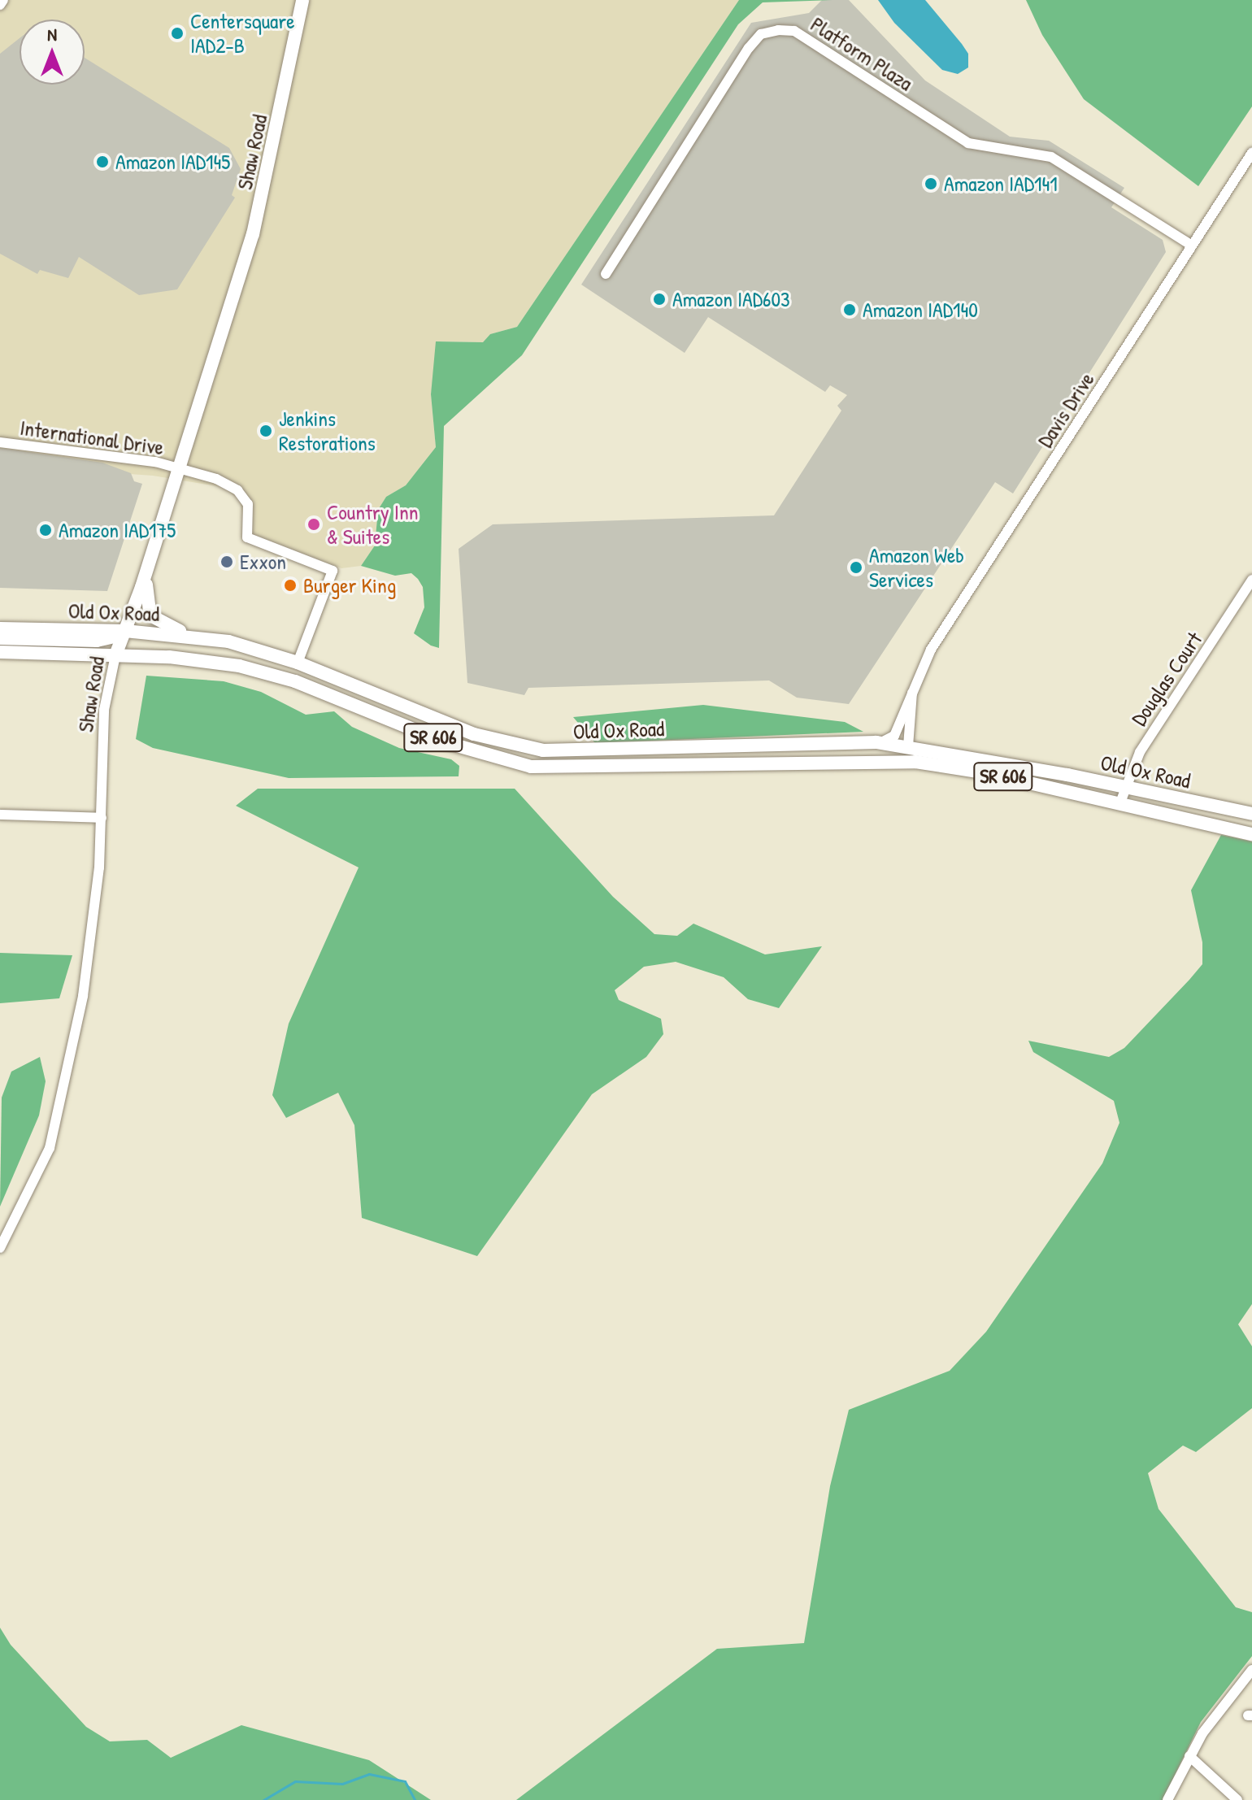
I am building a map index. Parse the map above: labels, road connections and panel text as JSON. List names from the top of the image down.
{
  "streets": {
    "main road": ["Shaw Road", "Old Ox Road", "SR 606"],
    "street": [
      "Platform Plaza",
      "Davis Drive",
      "International Drive",
      "Douglas Court"
    ]
  },
  "crossings": [
    ["Platform Plaza", "Davis Drive"],
    ["Shaw Road", "International Drive"],
    ["Shaw Road", "Old Ox Road"],
    ["Davis Drive", "Old Ox Road"],
    ["International Drive", "Old Ox Road"],
    ["Old Ox Road", "Douglas Court"]
  ],
  "places": [
    "Centersquare IAD2-B",
    "Amazon IAD145",
    "Amazon IAD141",
    "Amazon IAD603",
    "Amazon IAD140",
    "Jenkins Restorations",
    "Country Inn & Suites",
    "Amazon IAD175",
    "Exxon",
    "Amazon Web Services",
    "Burger King"
  ],
  "north": "top"
}
